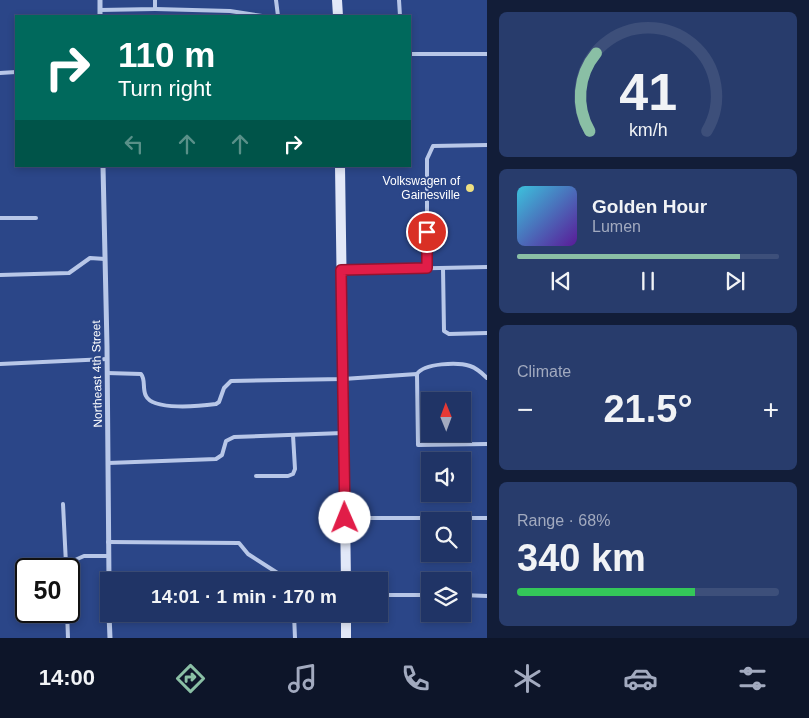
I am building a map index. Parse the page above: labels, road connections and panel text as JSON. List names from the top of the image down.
{
  "streets": {
    "street": ["Northeast 4th Street"]
  },
  "places": ["Volkswagen of Gainesville"],
  "north": "top",
  "page": {
    "turn": ["110 m", "Turn right"],
    "song": ["Golden Hour", "Lumen"],
    "tile": [
      "Climate",
      ["Range · 68%", "340 km"]
    ],
    "heat": ["−", "21.5°", "+"],
    "limit": "50",
    "trip": "14:01 · 1 min · 170 m",
    "tabs": "14:00",
    "gauge": ["41", "km/h"]
  }
}
